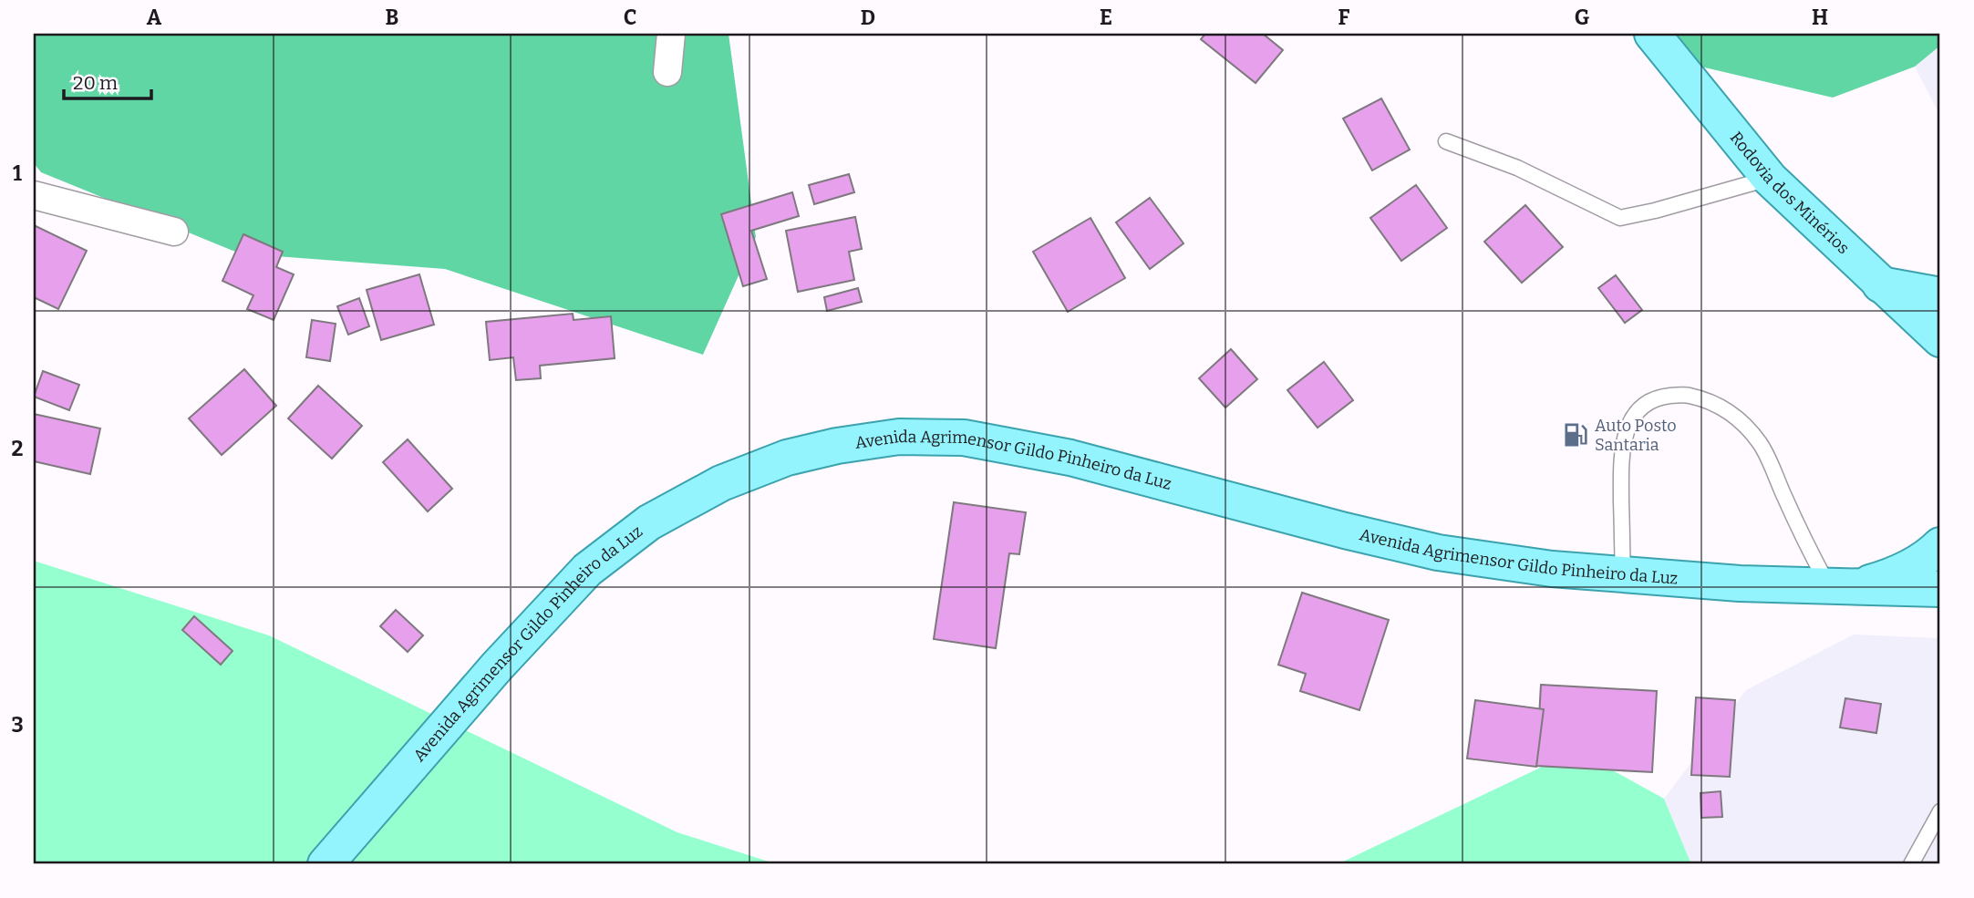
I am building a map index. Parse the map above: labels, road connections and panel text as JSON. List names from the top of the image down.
{
  "streets": {
    "main road": ["Rodovia dos Minérios", "Avenida Agrimensor Gildo Pinheiro da Luz"]
  },
  "places": {
    "fuel station": ["Auto Posto Santaria"]
  },
  "scale_bar": "20 m",
  "grid": {
    "columns": [
      "A",
      "B",
      "C",
      "D",
      "E",
      "F",
      "G",
      "H"
    ],
    "rows": ["1", "2", "3"]
  }
}
